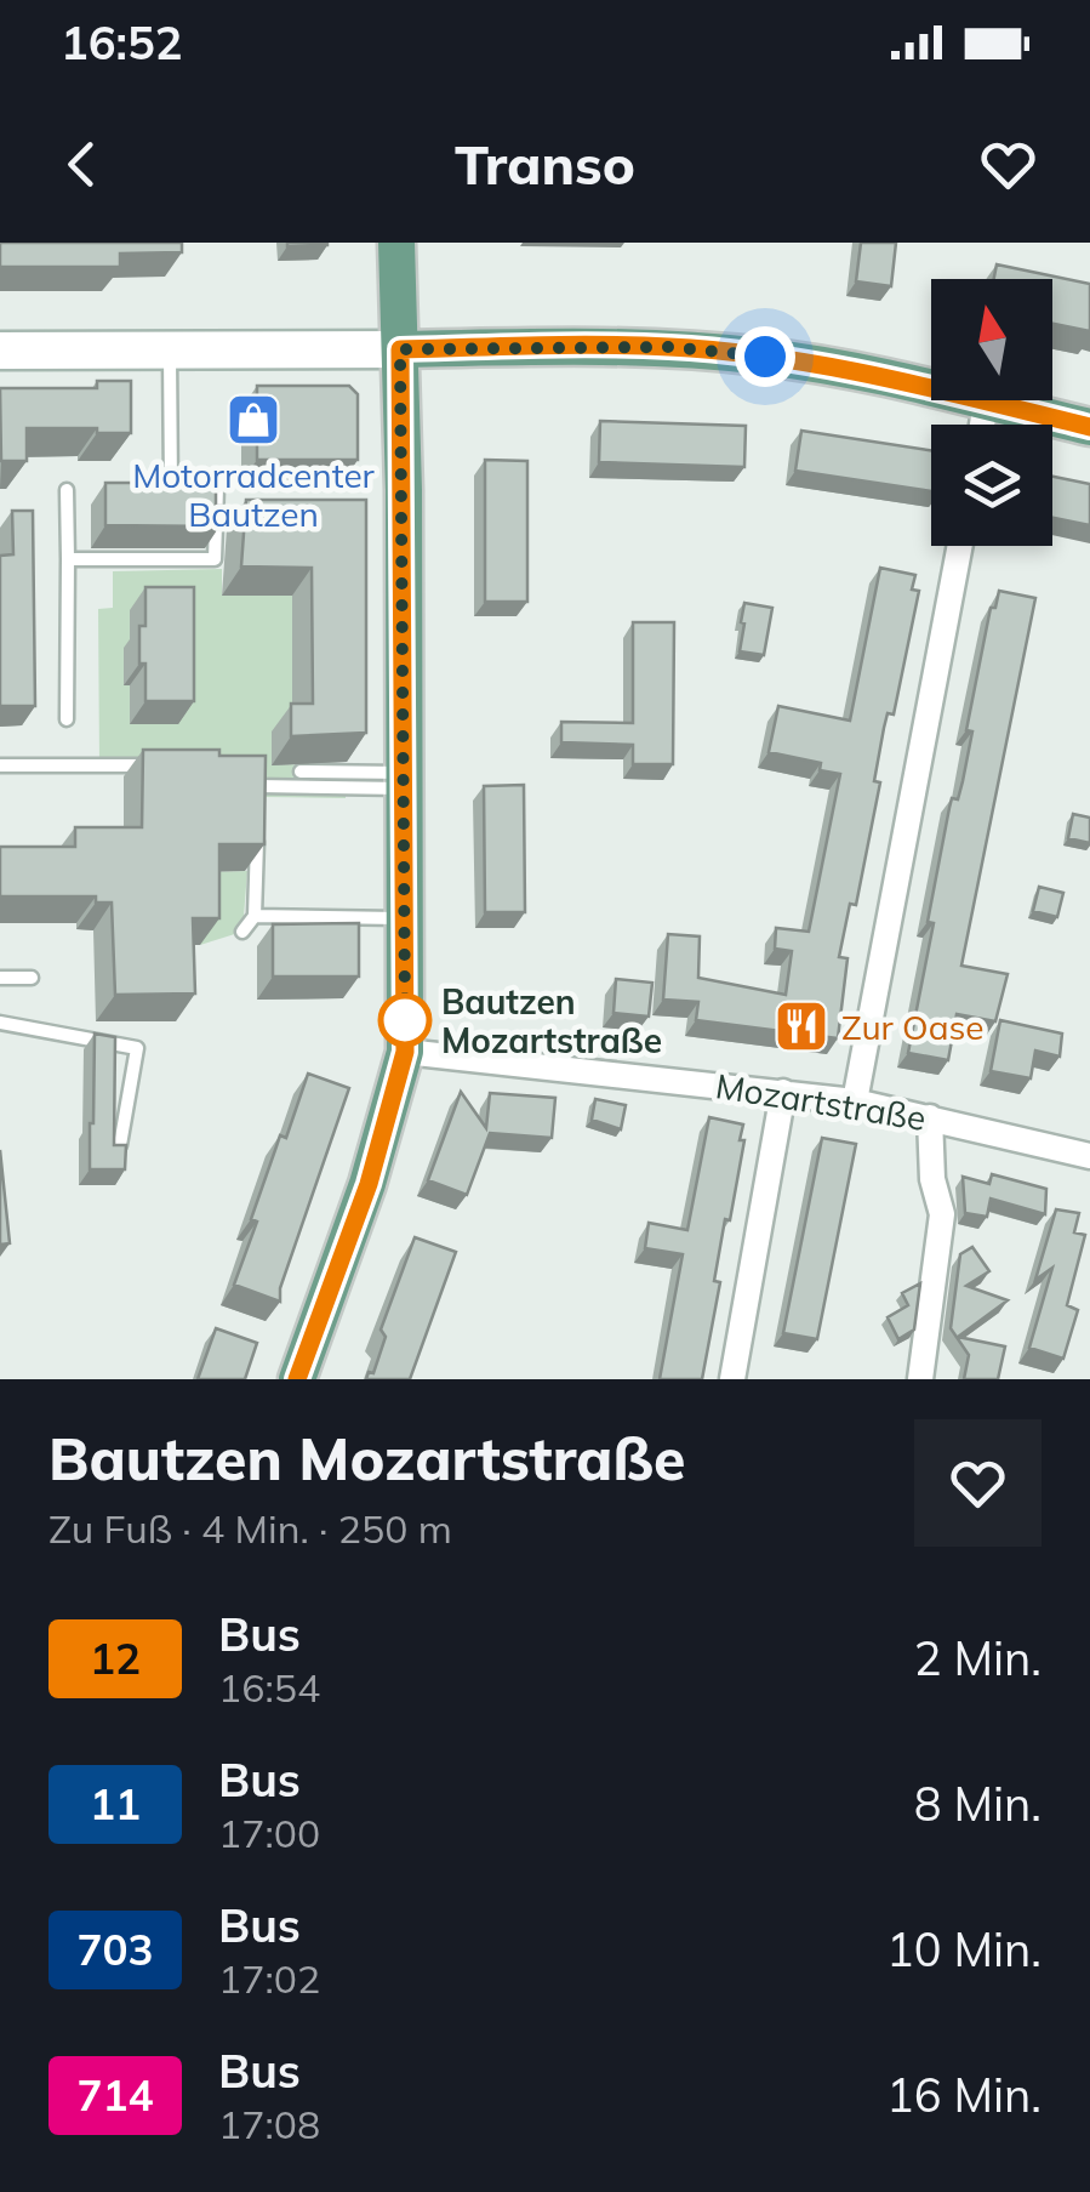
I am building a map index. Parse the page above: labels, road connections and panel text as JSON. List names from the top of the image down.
{
  "streets": {
    "street": ["Mozartstraße"]
  },
  "places": {
    "shop": ["Motorradcenter Bautzen"],
    "other": ["Bautzen Mozartstraße"],
    "restaurant": ["Zur Oase"]
  },
  "lines": ["bus line 12"],
  "north": "top",
  "page": {
    "status": "16:52",
    "header": "Transo",
    "heading": ["Bautzen Mozartstraße", "Zu Fuß · 4 Min. · 250 m"],
    "list": [
      {
        "mark": "12",
        "name": "Bus",
        "note": "16:54",
        "value": "2 Min."
      },
      {
        "mark": "11",
        "name": "Bus",
        "note": "17:00",
        "value": "8 Min."
      },
      {
        "mark": "703",
        "name": "Bus",
        "note": "17:02",
        "value": "10 Min."
      },
      {
        "mark": "714",
        "name": "Bus",
        "note": "17:08",
        "value": "16 Min."
      }
    ]
  }
}
